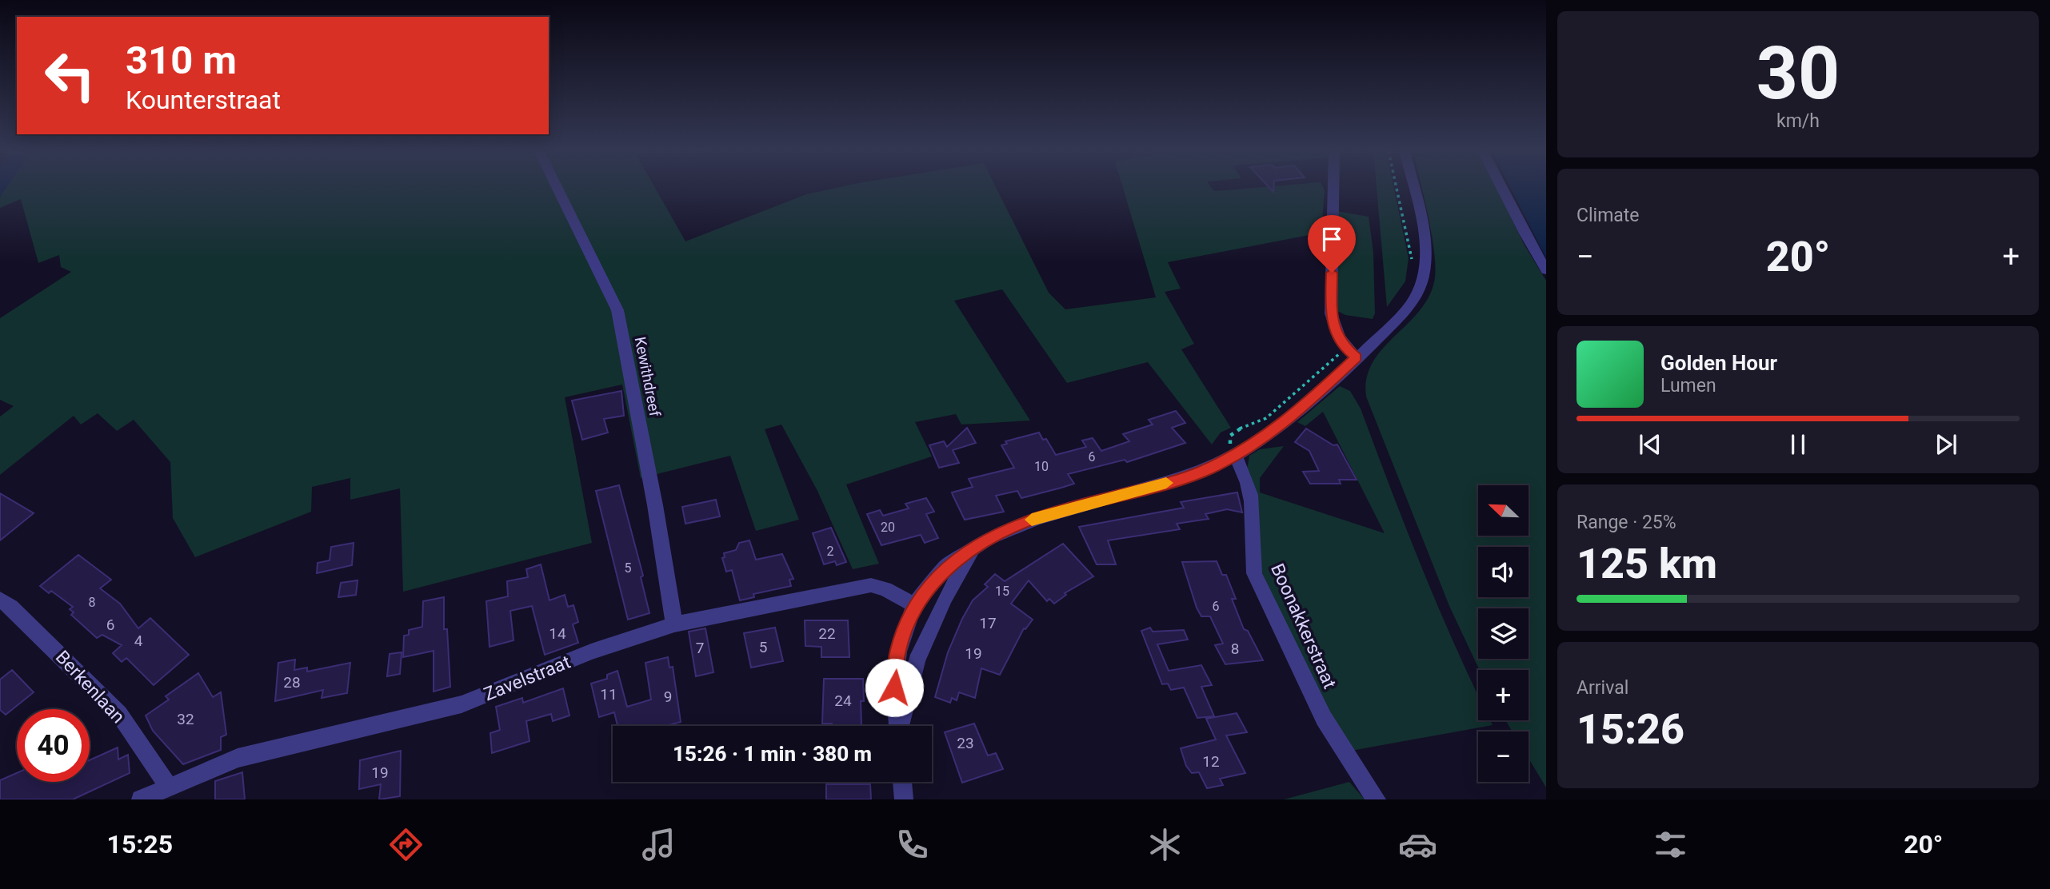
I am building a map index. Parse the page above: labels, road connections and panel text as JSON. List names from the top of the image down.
{
  "streets": {
    "street": [
      "Kewithdreef",
      "Boonakkerstraat",
      "Zavelstraat",
      "Berkenlaan"
    ]
  },
  "crossings": [
    ["Kewithdreef", "Zavelstraat"],
    ["Zavelstraat", "Berkenlaan"]
  ],
  "house_numbers": [
    "6",
    "10",
    "20",
    "2",
    "5",
    "15",
    "8",
    "6",
    "17",
    "6",
    "14",
    "22",
    "4",
    "5",
    "7",
    "8",
    "19",
    "28",
    "11",
    "9",
    "24",
    "32",
    "23",
    "12",
    "19"
  ],
  "north": "top left",
  "page": {
    "tile": [
      ["30", "km/h"],
      "Climate",
      ["Range · 25%", "125 km"],
      ["Arrival", "15:26"]
    ],
    "turn": ["310 m", "Kounterstraat"],
    "heat": ["−", "20°", "+"],
    "song": ["Golden Hour", "Lumen"],
    "map_buttons": ["+", "−"],
    "limit": "40",
    "trip": "15:26 · 1 min · 380 m",
    "tabs": ["15:25", "20°"]
  }
}
